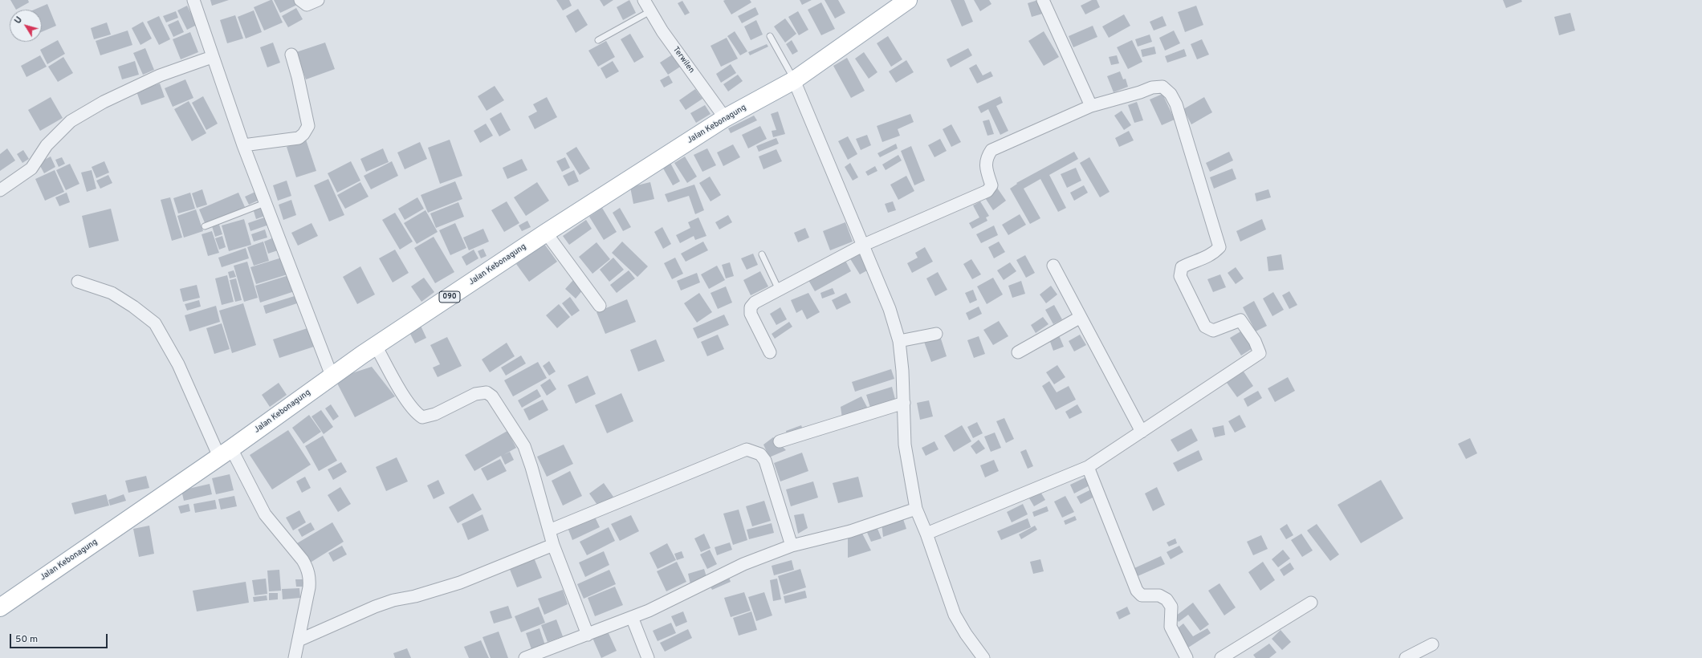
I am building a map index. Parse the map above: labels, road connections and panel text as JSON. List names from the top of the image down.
{
  "streets": {
    "main road": ["Jalan Kebonagung", "090"],
    "street": ["Terwilen"]
  },
  "crossings": [
    ["Terwilen", "Jalan Kebonagung"]
  ],
  "scale_bar": "50 m",
  "north": "top left"
}
